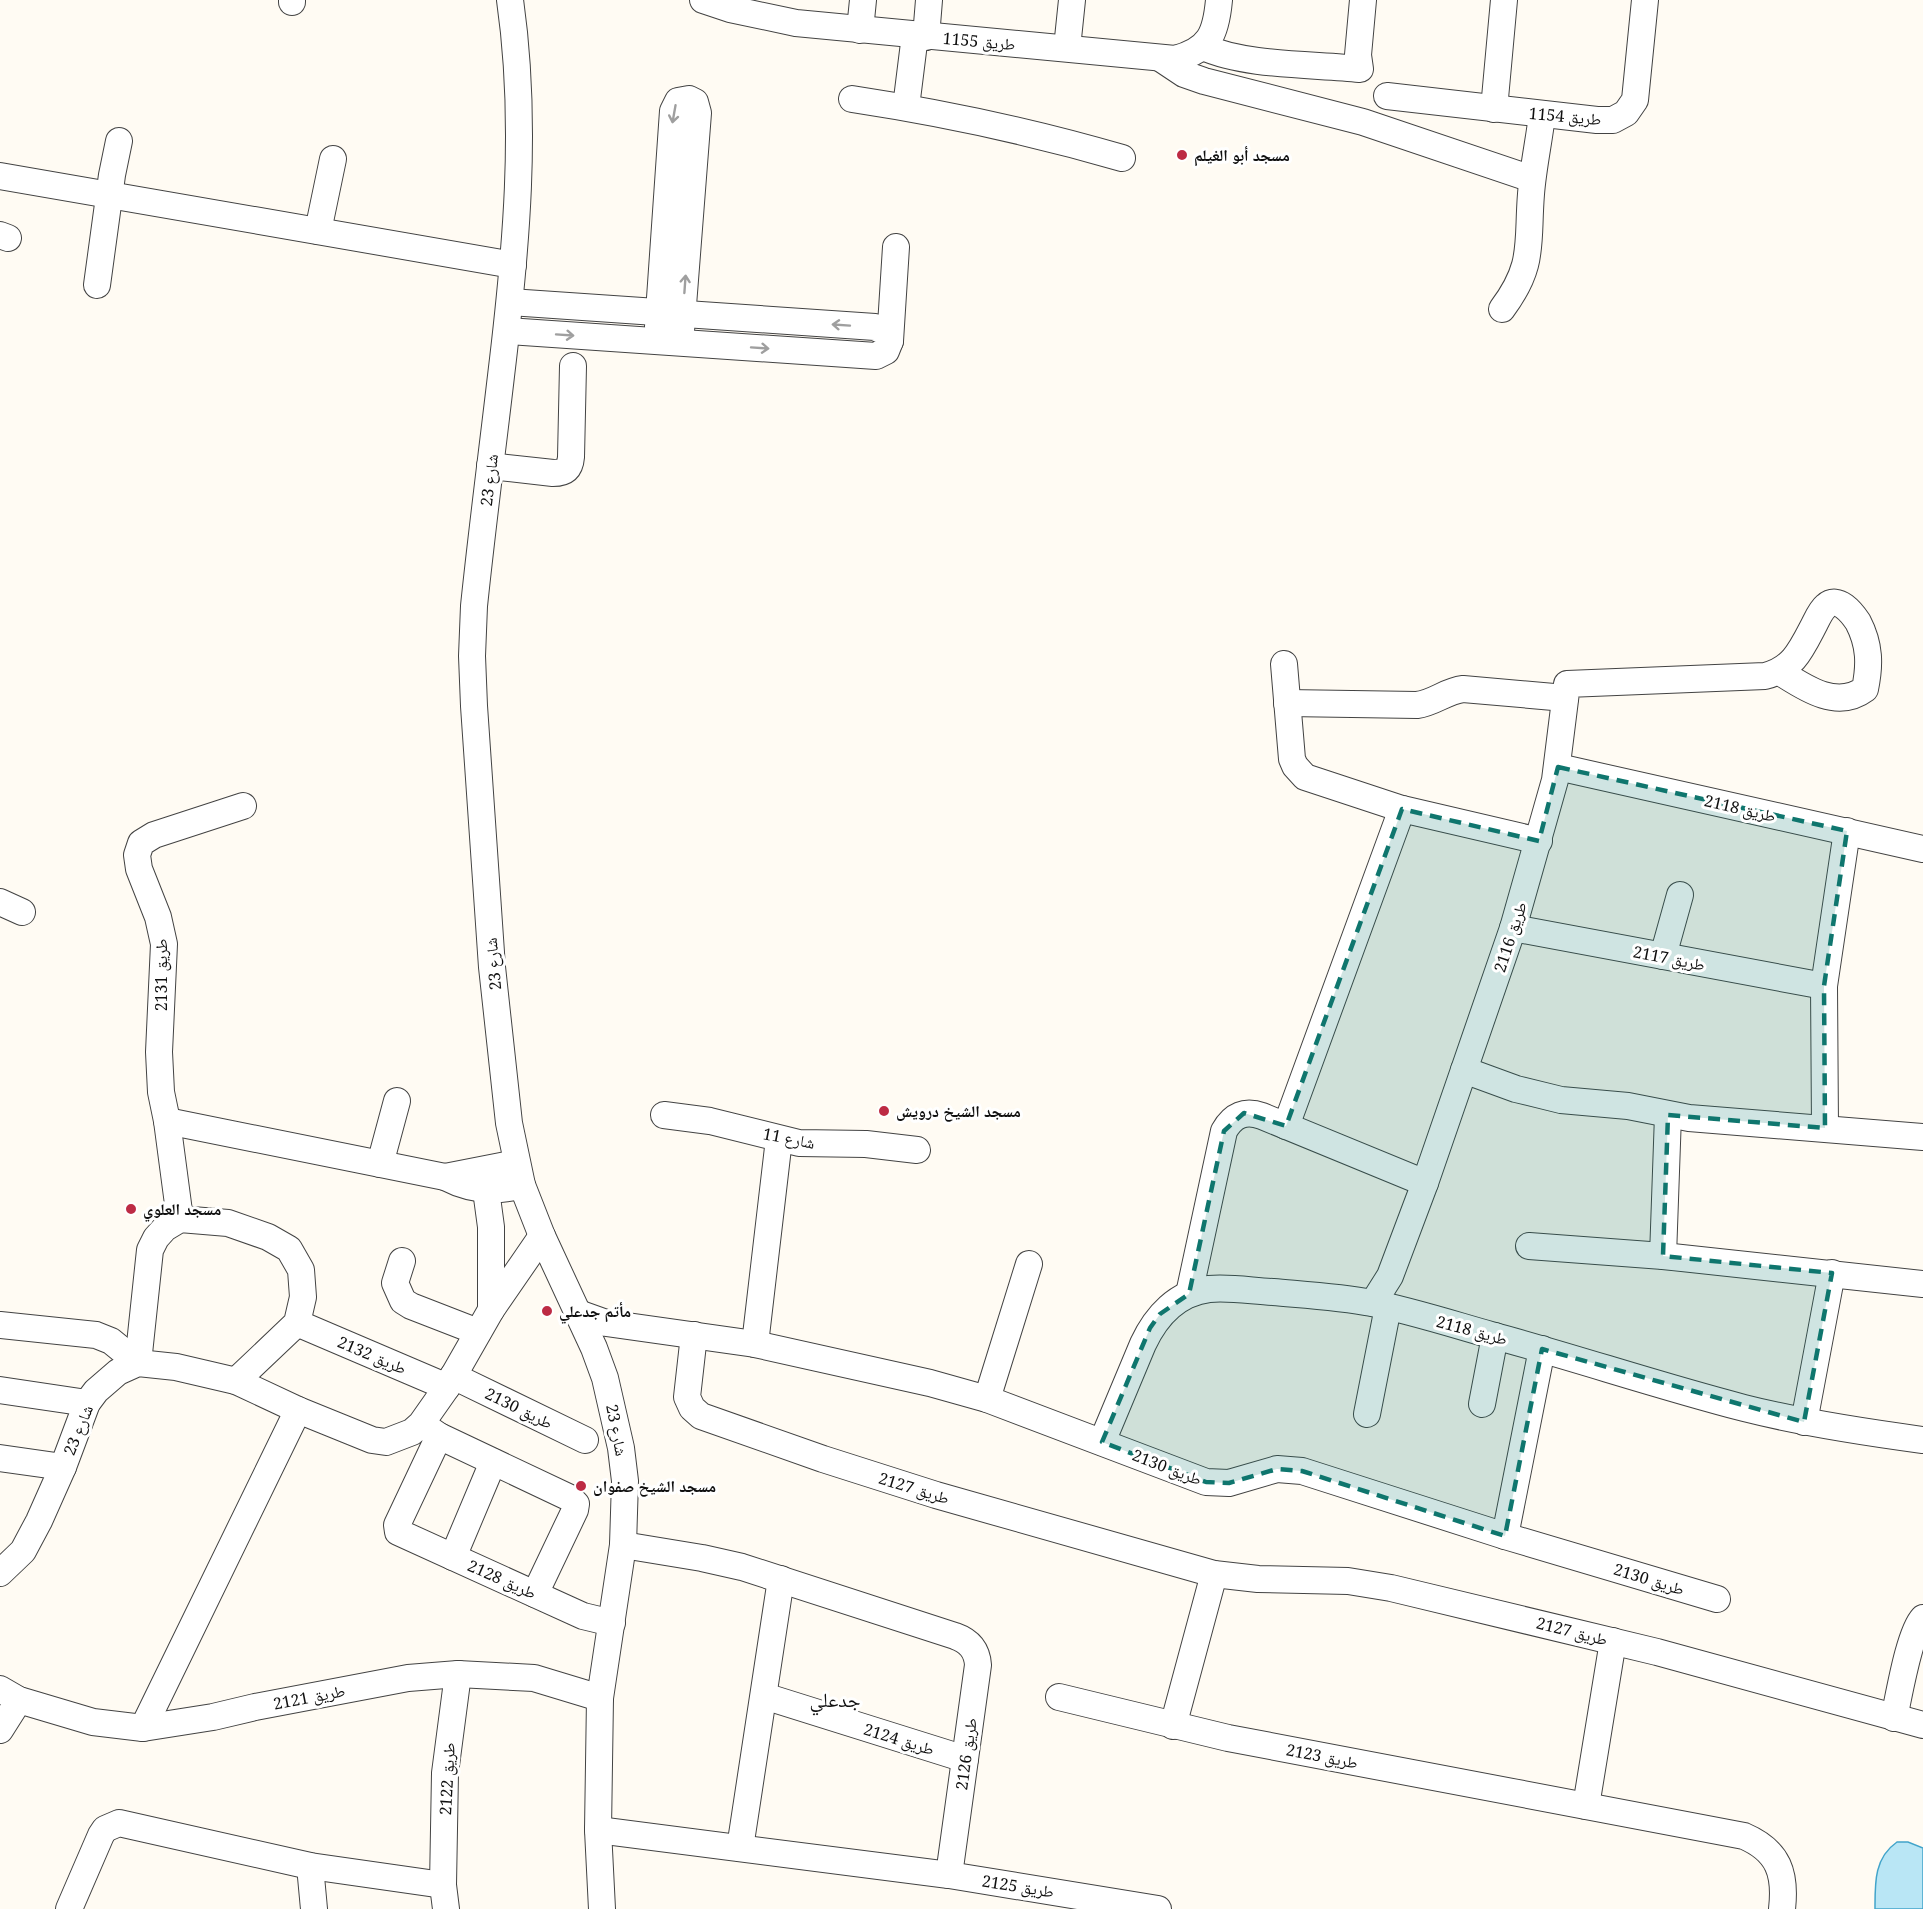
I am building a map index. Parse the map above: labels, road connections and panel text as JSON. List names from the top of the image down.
{
  "streets": {
    "street": [
      "طريق 1155",
      "طريق 1154",
      "شارع 23",
      "طريق 2118",
      "طريق 2116",
      "طريق 2117",
      "طريق 2131",
      "شارع 11",
      "طريق 2132",
      "طريق 2130",
      "طريق 2127",
      "طريق 2128",
      "طريق 2121",
      "طريق 2124",
      "طريق 2126",
      "طريق 2123",
      "طريق 2122",
      "طريق 2125"
    ]
  },
  "crossings": [
    ["شارع 23", "طريق 2131"],
    ["شارع 23", "طريق 2132"],
    ["شارع 23", "طريق 2130"],
    ["شارع 23", "طريق 2128"],
    ["شارع 23", "طريق 2121"],
    ["شارع 23", "طريق 2126"],
    ["طريق 2118", "طريق 2116"],
    ["طريق 2118", "طريق 2130"],
    ["طريق 2116", "طريق 2117"],
    ["طريق 2131", "طريق 2132"],
    ["طريق 2132", "طريق 2130"],
    ["طريق 2130", "طريق 2127"],
    ["طريق 2121", "طريق 2122"],
    ["طريق 2124", "طريق 2126"],
    ["طريق 2126", "طريق 2125"]
  ],
  "districts": ["جدعلي"],
  "places": [
    "مسجد أبو الغيلم",
    "مسجد الشيخ درويش",
    "مسجد العلوي",
    "مأتم جدعلي",
    "مسجد الشيخ صفوان"
  ]
}
